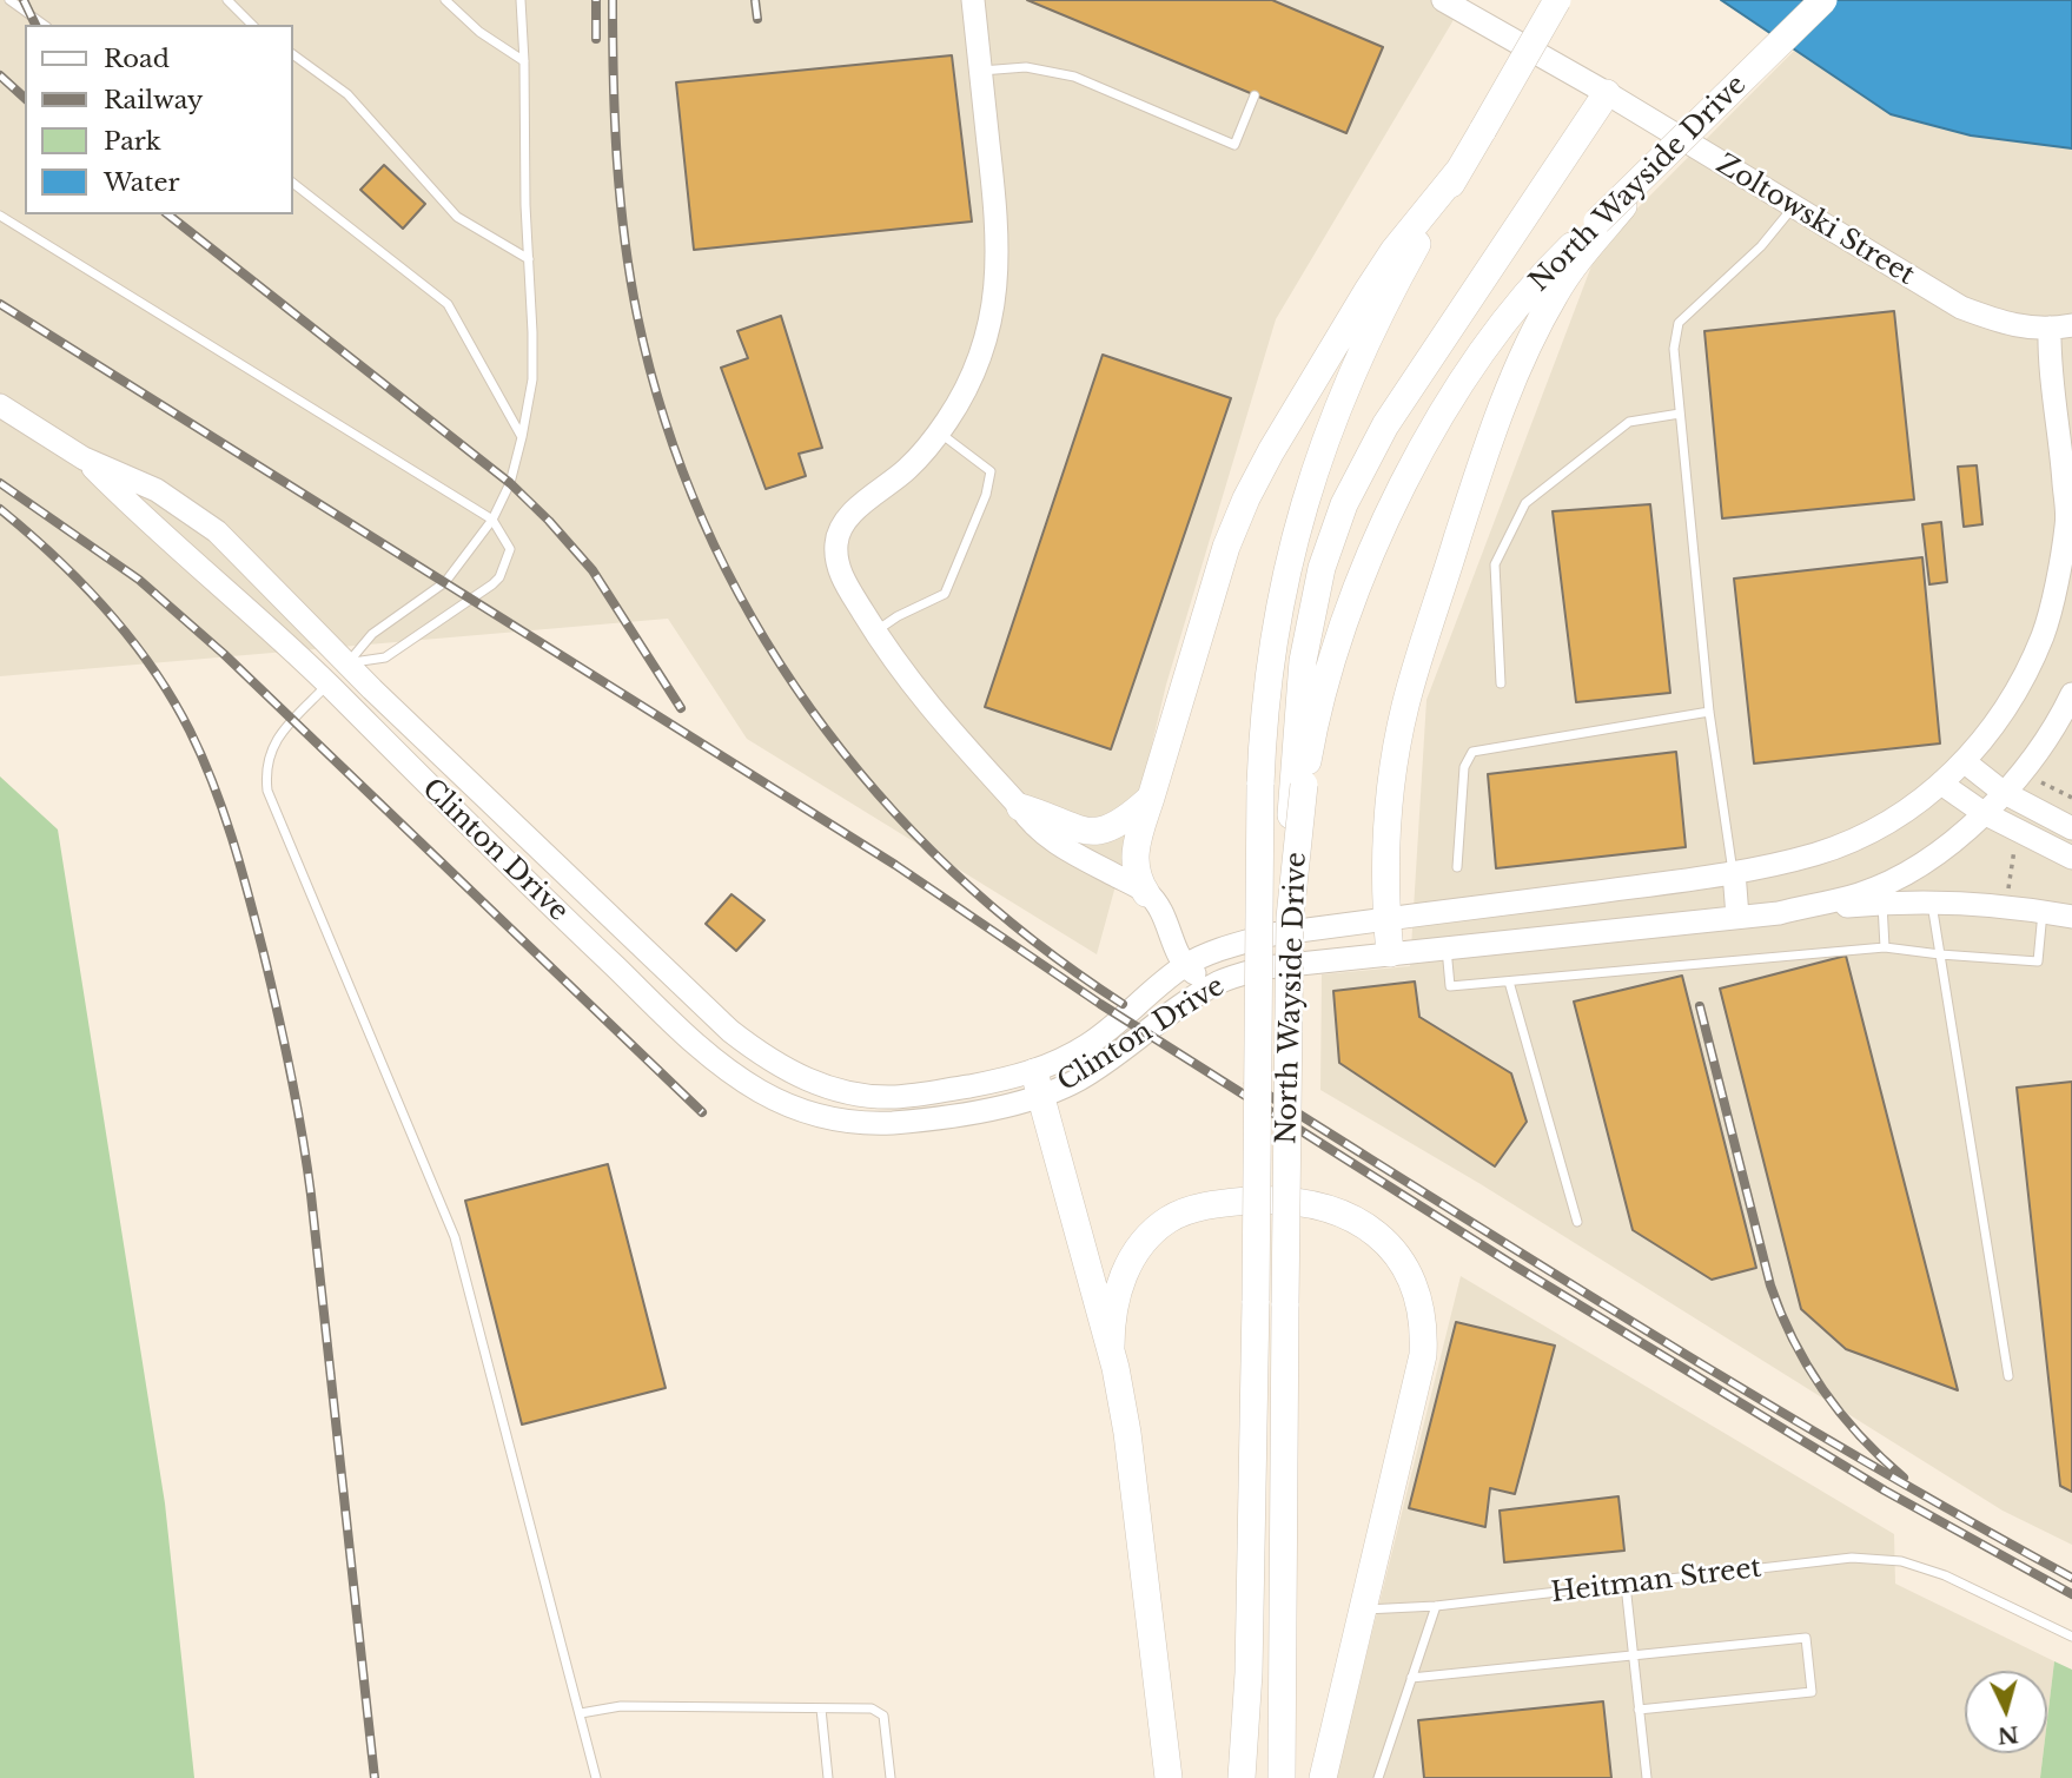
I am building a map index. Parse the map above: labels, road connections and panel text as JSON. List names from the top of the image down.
{
  "streets": {
    "main road": ["North Wayside Drive", "Zoltowski Street", "Clinton Drive"],
    "lane": ["Heitman Street"]
  },
  "crossings": [
    ["Zoltowski Street", "Clinton Drive"]
  ],
  "legend": [
    "Road",
    "Railway",
    "Park",
    "Water"
  ],
  "north": "bottom"
}
